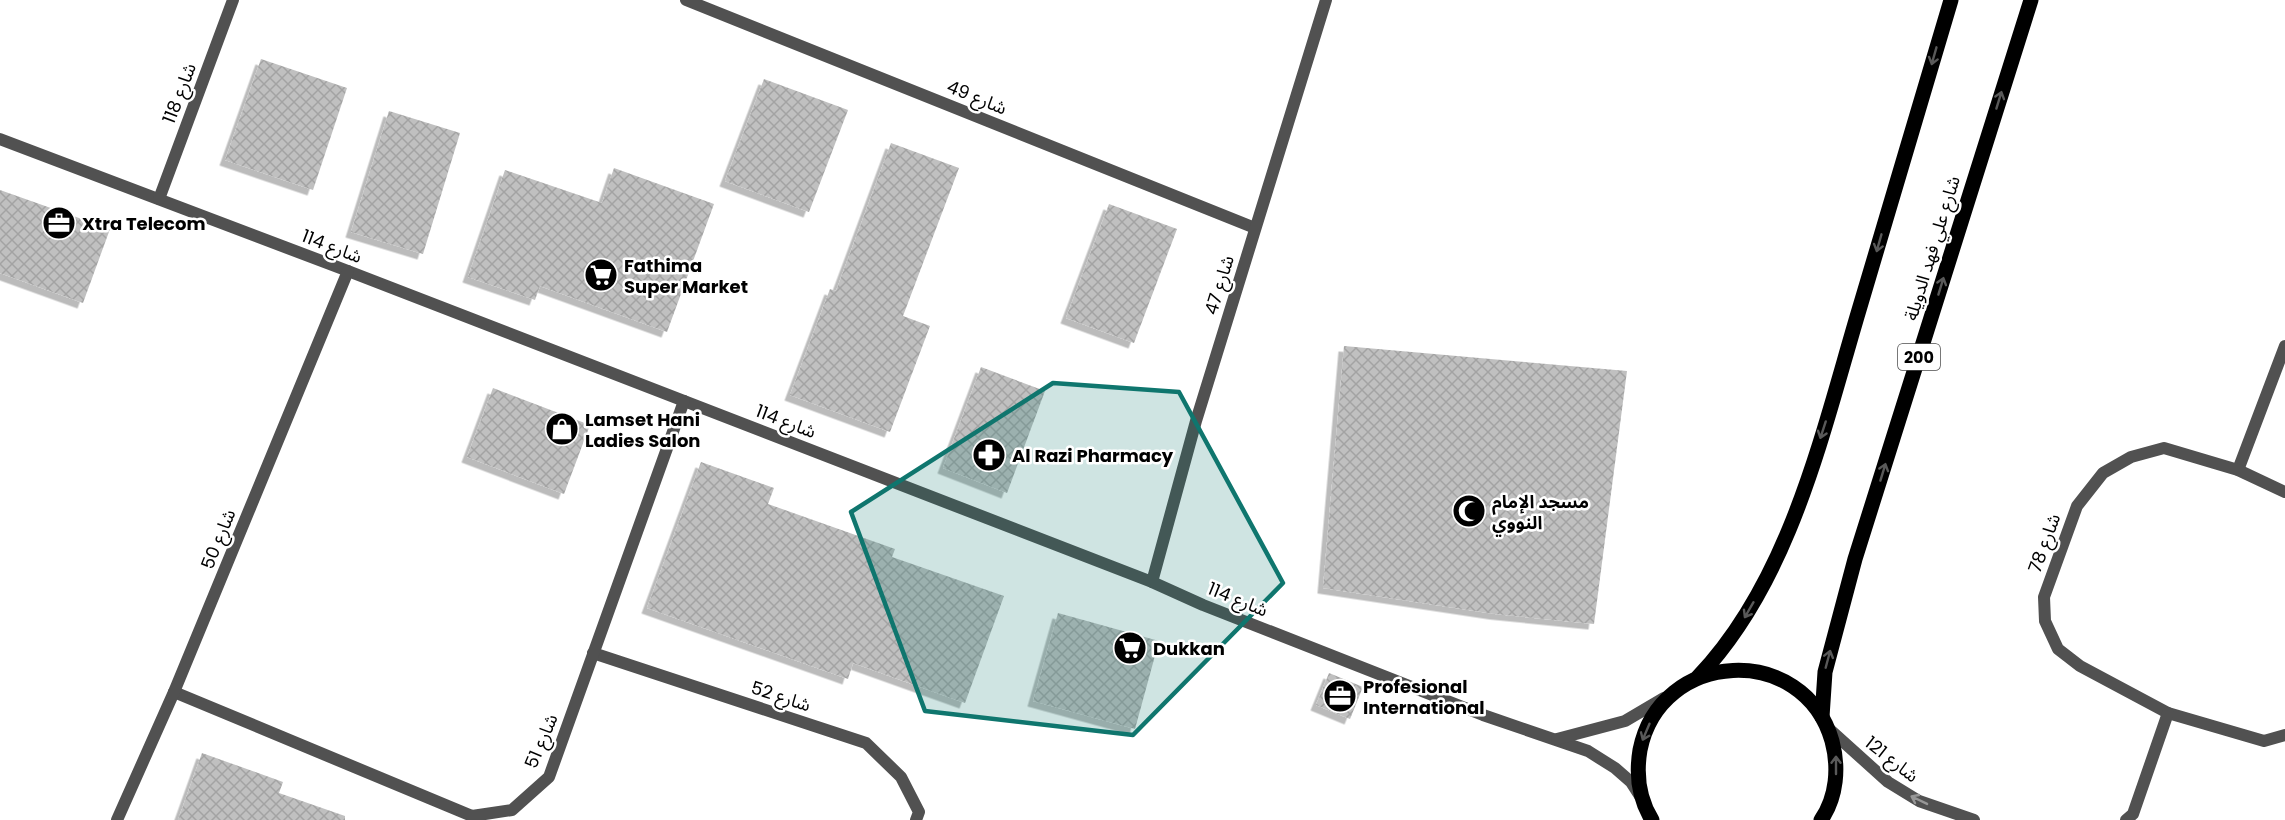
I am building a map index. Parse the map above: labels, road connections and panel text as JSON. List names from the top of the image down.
{
  "streets": {
    "main road": ["شارع علي فهد الدويلة", "200"],
    "street": [
      "شارع 118",
      "شارع 49",
      "شارع 114",
      "شارع 47",
      "شارع 50",
      "شارع 78",
      "شارع 52",
      "شارع 51",
      "شارع 121"
    ]
  },
  "crossings": [
    ["شارع 118", "شارع 114"],
    ["شارع 49", "شارع 47"],
    ["شارع 114", "شارع 47"],
    ["شارع 114", "200"],
    ["شارع 114", "شارع 50"],
    ["شارع 114", "شارع 51"],
    ["شارع علي فهد الدويلة", "200"],
    ["شارع علي فهد الدويلة", "شارع 121"],
    ["200", "شارع 121"],
    ["شارع 50", "شارع 51"],
    ["شارع 52", "شارع 51"]
  ],
  "one_way": ["شارع 121"],
  "places": {
    "office": ["Xtra Telecom", "Profesional International"],
    "supermarket": ["Fathima Super Market", "Dukkan"],
    "shop": ["Lamset Hani Ladies Salon"],
    "pharmacy": ["Al Razi Pharmacy"],
    "mosque": ["مسجد الإمام النووي"]
  }
}
